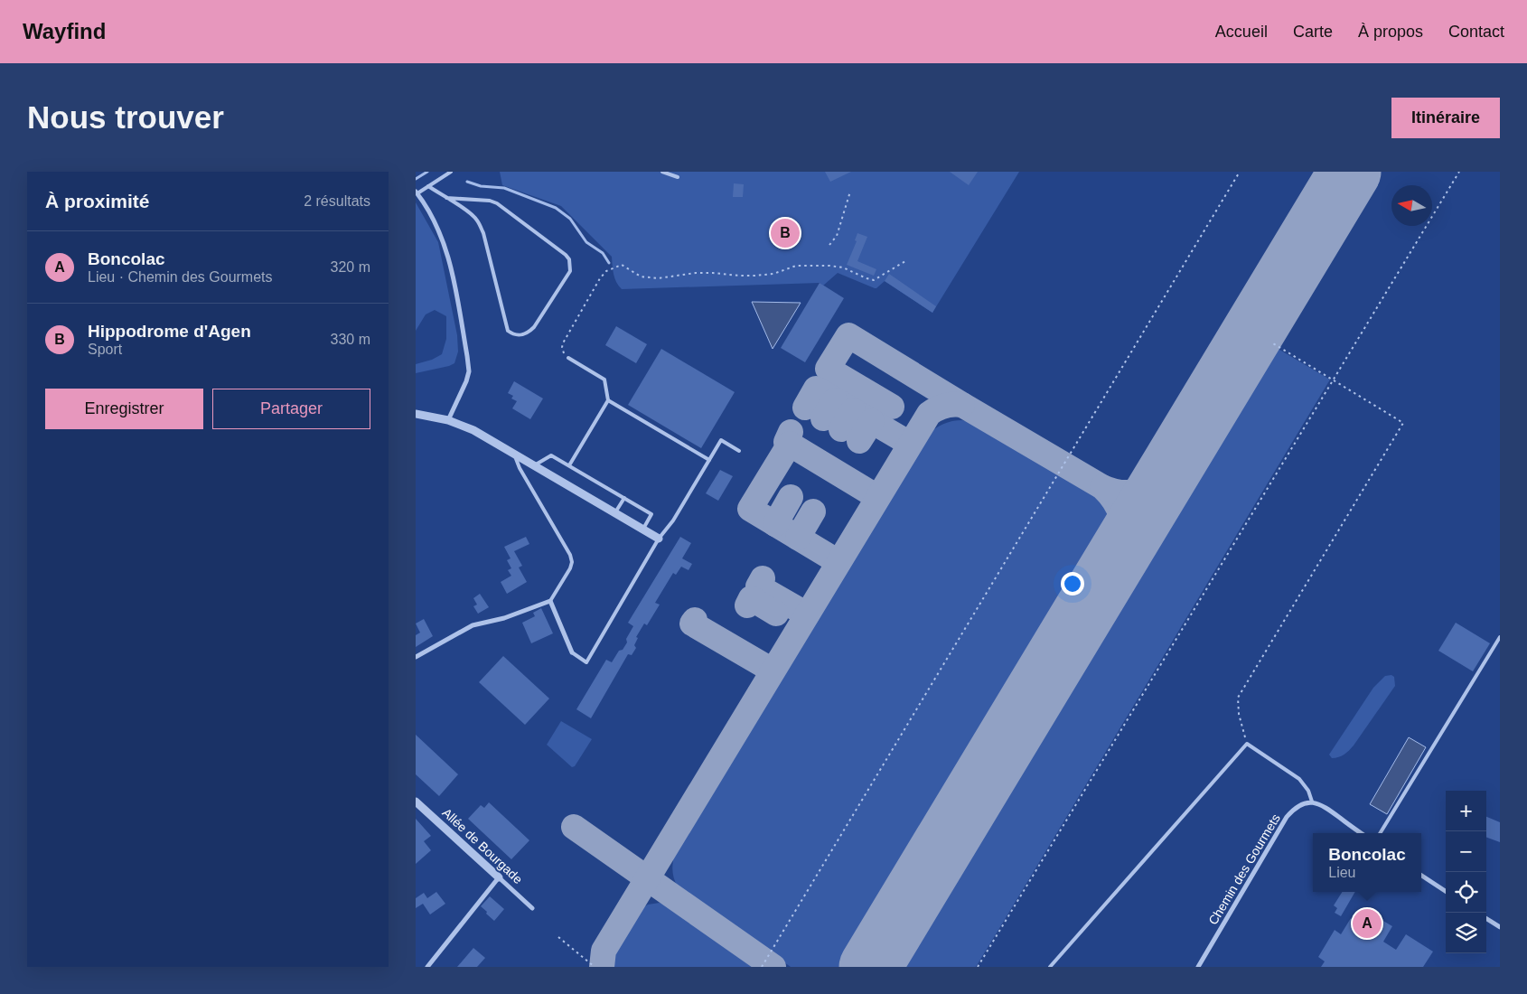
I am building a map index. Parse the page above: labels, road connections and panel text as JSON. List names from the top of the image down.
{
  "streets": {
    "street": ["Allée de Bourgade", "Chemin des Gourmets"]
  },
  "north": "left",
  "page": {
    "header": "Wayfind",
    "nav": [
      "Accueil",
      "Carte",
      "À propos",
      "Contact"
    ],
    "buttons": [
      "Itinéraire",
      ["Enregistrer", "Partager"]
    ],
    "title": "Nous trouver",
    "heading": ["À proximité", "2 résultats"],
    "pins": ["B", "A"],
    "list": [
      {
        "mark": "A",
        "name": "Boncolac",
        "note": "Lieu · Chemin des Gourmets",
        "value": "320 m"
      },
      {
        "mark": "B",
        "name": "Hippodrome d'Agen",
        "note": "Sport",
        "value": "330 m"
      }
    ],
    "map_buttons": ["+", "−"],
    "popup": ["Boncolac", "Lieu"]
  }
}
